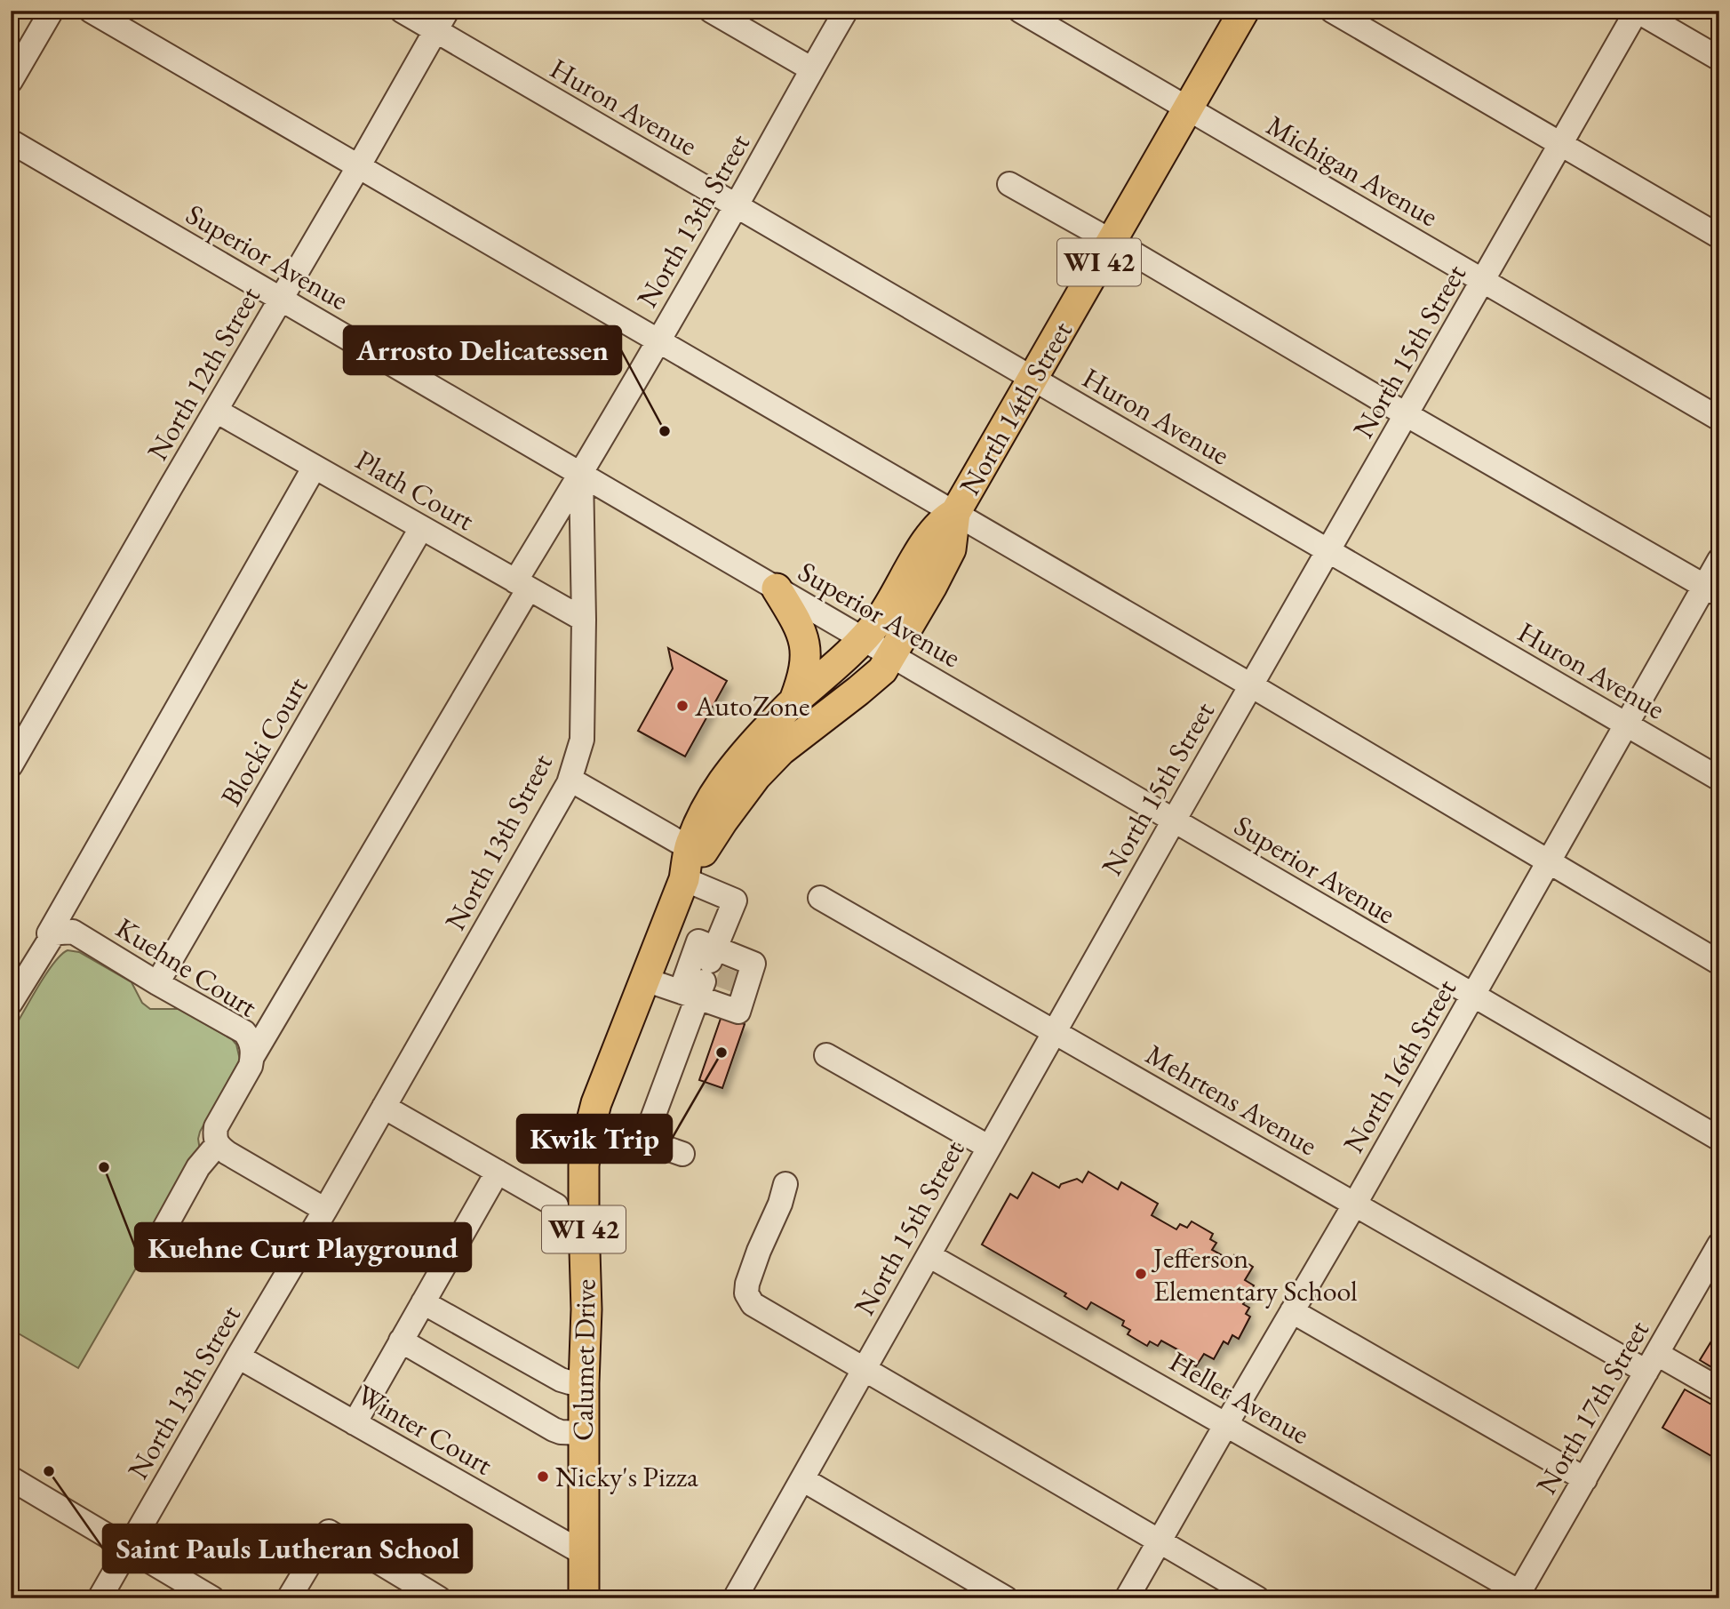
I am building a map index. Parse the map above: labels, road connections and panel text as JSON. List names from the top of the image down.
{
  "streets": {
    "main road": ["WI 42", "North 14th Street", "Calumet Drive"],
    "street": [
      "Huron Avenue",
      "Michigan Avenue",
      "North 13th Street",
      "Superior Avenue",
      "North 15th Street",
      "North 12th Street",
      "Plath Court",
      "Blocki Court",
      "Kuehne Court",
      "North 16th Street",
      "Mehrtens Avenue",
      "Heller Avenue",
      "North 17th Street",
      "Winter Court"
    ]
  },
  "crossings": [
    ["Huron Avenue", "North 13th Street"],
    ["Huron Avenue", "North 15th Street"],
    ["Huron Avenue", "North 12th Street"],
    ["Huron Avenue", "North 14th Street"],
    ["Huron Avenue", "North 16th Street"],
    ["Michigan Avenue", "North 15th Street"],
    ["Michigan Avenue", "North 14th Street"],
    ["North 13th Street", "Superior Avenue"],
    ["North 13th Street", "Plath Court"],
    ["North 13th Street", "Winter Court"],
    ["Superior Avenue", "North 15th Street"],
    ["Superior Avenue", "North 12th Street"],
    ["Superior Avenue", "North 14th Street"],
    ["Superior Avenue", "North 16th Street"],
    ["North 15th Street", "Mehrtens Avenue"],
    ["North 15th Street", "Heller Avenue"],
    ["North 12th Street", "Plath Court"],
    ["North 14th Street", "Calumet Drive"],
    ["Plath Court", "Blocki Court"],
    ["Blocki Court", "Kuehne Court"],
    ["North 16th Street", "Mehrtens Avenue"],
    ["North 16th Street", "Heller Avenue"],
    ["Mehrtens Avenue", "North 17th Street"],
    ["Calumet Drive", "Winter Court"],
    ["Heller Avenue", "North 17th Street"]
  ],
  "places": [
    "Arrosto Delicatessen",
    "AutoZone",
    "Kwik Trip",
    "Kuehne Curt Playground",
    "Jefferson Elementary School",
    "Saint Pauls Lutheran School",
    "Nicky's Pizza"
  ]
}
